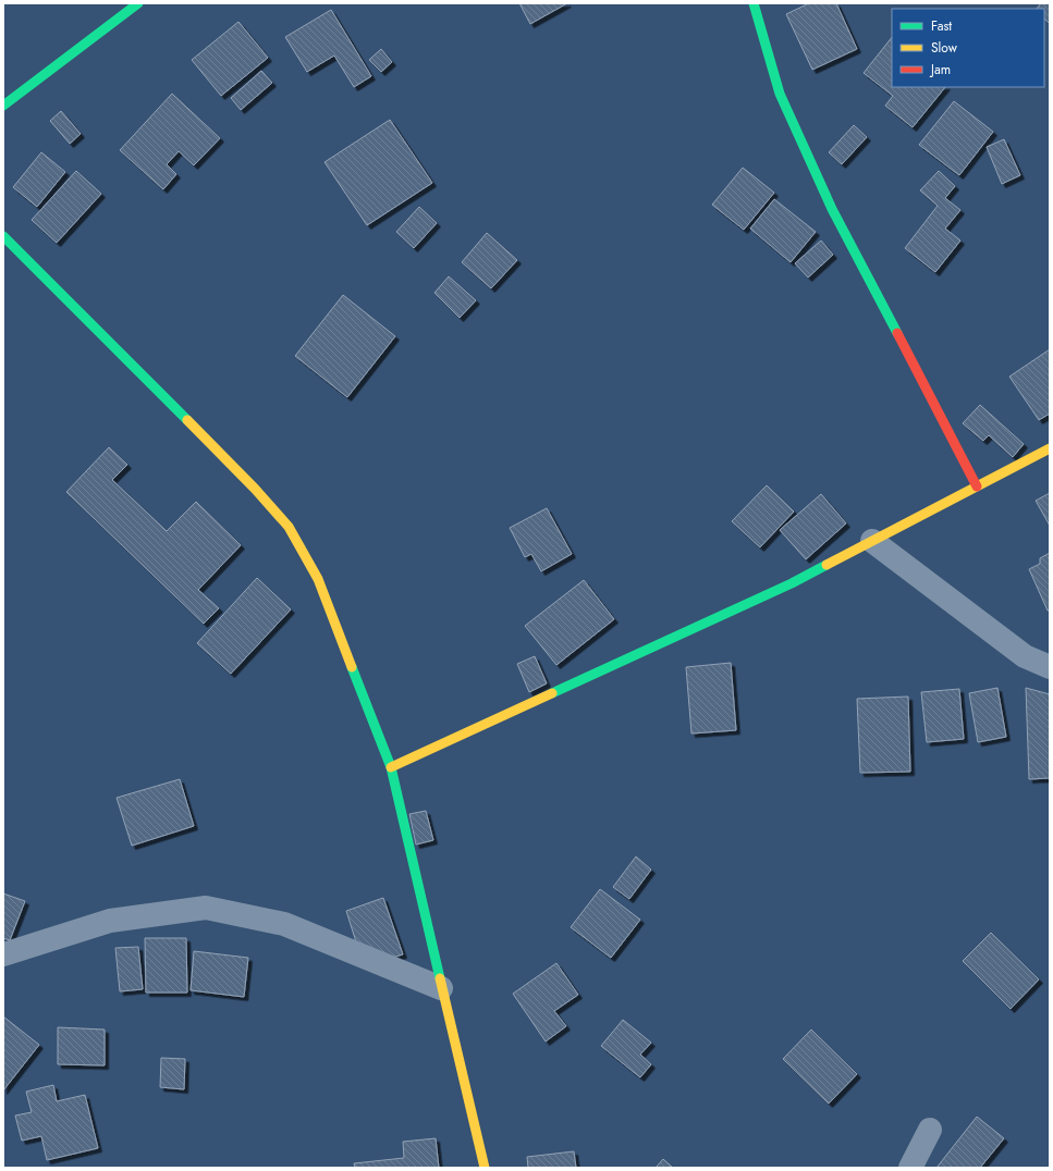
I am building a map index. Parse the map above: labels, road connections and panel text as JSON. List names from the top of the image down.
{
  "legend": ["Fast", "Slow", "Jam"]
}
